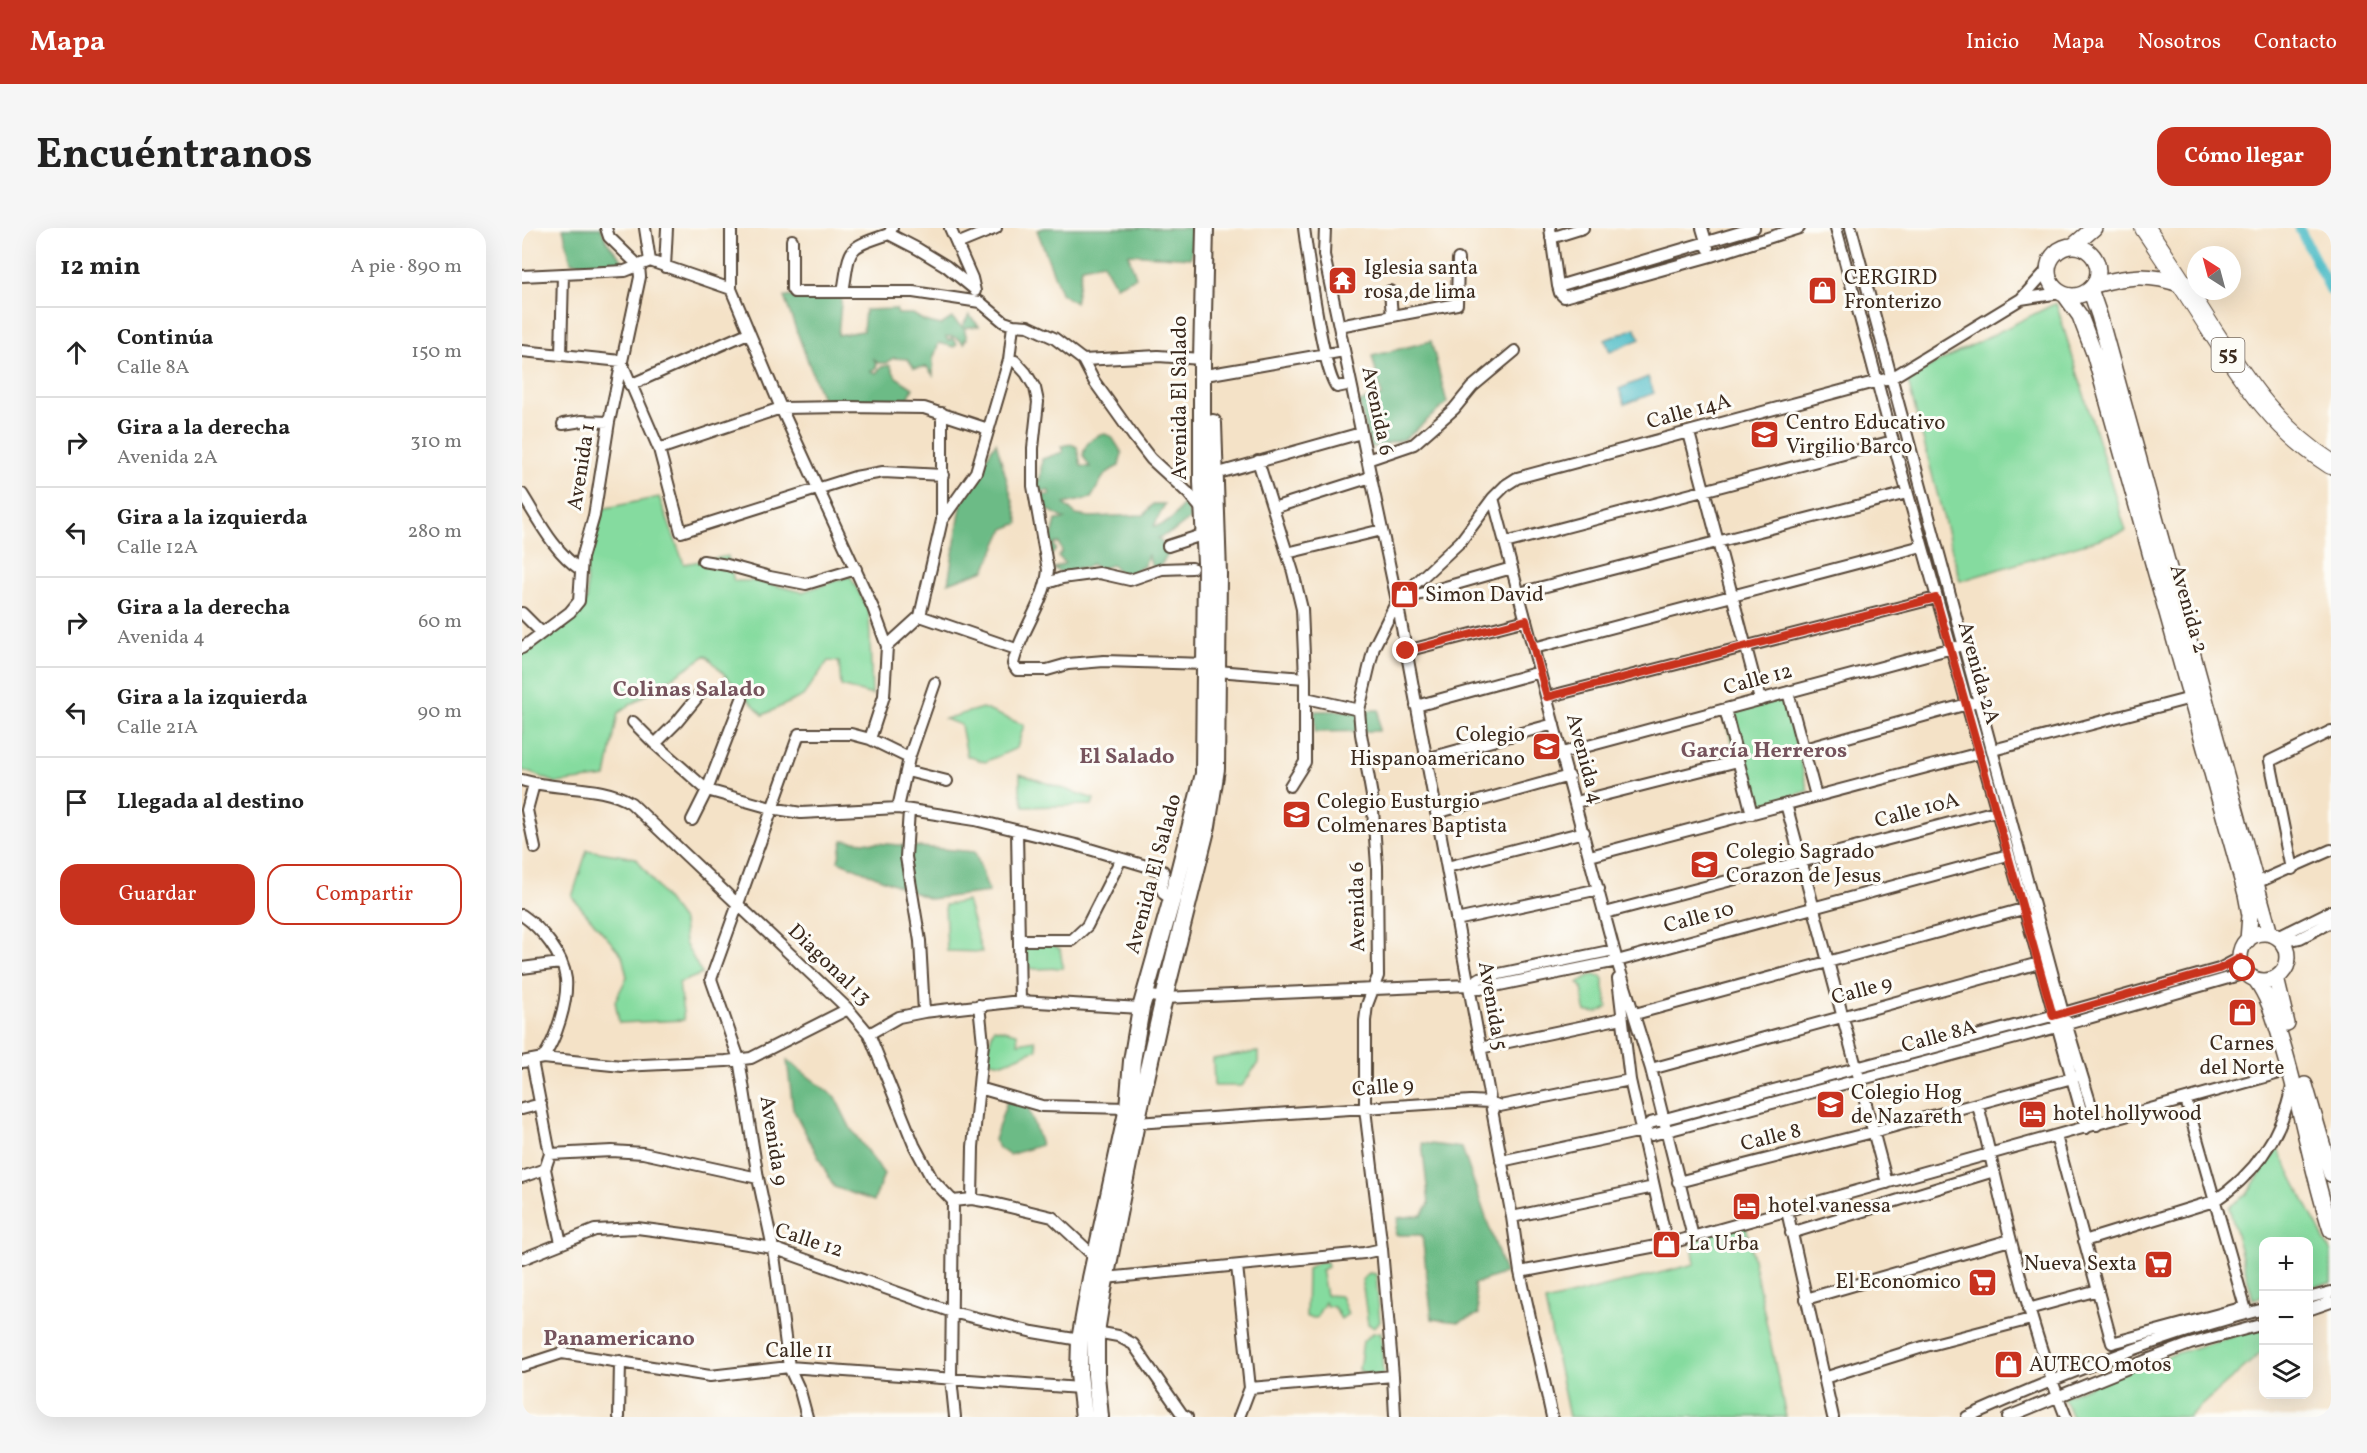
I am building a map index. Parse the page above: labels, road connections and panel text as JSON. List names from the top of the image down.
{
  "streets": {
    "highway": ["55"],
    "main road": ["Avenida El Salado"],
    "street": [
      "Avenida 6",
      "Calle 14A",
      "Avenida 1",
      "Avenida 2",
      "Avenida 2A",
      "Calle 12",
      "Avenida 4",
      "Calle 10A",
      "Calle 10",
      "Diagonal 13",
      "Calle 9",
      "Avenida 5",
      "Calle 8A",
      "Calle 8",
      "Avenida 9",
      "Calle 11"
    ]
  },
  "crossings": [
    ["Avenida El Salado", "Calle 12"],
    ["Avenida El Salado", "Calle 10"],
    ["Avenida El Salado", "Calle 9"],
    ["Avenida El Salado", "Calle 11"],
    ["Avenida 6", "Calle 14A"],
    ["Avenida 6", "Calle 10"],
    ["Avenida 6", "Calle 9"],
    ["Avenida 6", "Avenida 5"],
    ["Calle 14A", "Avenida 2"],
    ["Calle 14A", "Avenida 2A"],
    ["Calle 14A", "Avenida 4"],
    ["Calle 14A", "Avenida 5"],
    ["Avenida 2", "Calle 8A"],
    ["Avenida 2A", "Calle 12"],
    ["Avenida 2A", "Calle 10A"],
    ["Avenida 2A", "Calle 10"],
    ["Avenida 2A", "Calle 9"],
    ["Avenida 2A", "Calle 8A"],
    ["Avenida 2A", "Calle 8"],
    ["Calle 12", "Avenida 4"],
    ["Calle 12", "Avenida 9"],
    ["Avenida 4", "Calle 10A"],
    ["Avenida 4", "Calle 10"],
    ["Avenida 4", "Calle 9"],
    ["Avenida 4", "Calle 8A"],
    ["Avenida 4", "Calle 8"],
    ["Calle 10", "Diagonal 13"],
    ["Calle 10", "Avenida 5"],
    ["Diagonal 13", "Avenida 9"],
    ["Calle 9", "Avenida 5"],
    ["Avenida 5", "Calle 8A"],
    ["Avenida 9", "Calle 11"]
  ],
  "districts": [
    "Colinas Salado",
    "García Herreros",
    "El Salado",
    "Panamericano"
  ],
  "places": {
    "temple": ["Iglesia santa rosa,de lima"],
    "shop": [
      "CERGIRD Fronterizo",
      "Simon David",
      "Carnes del Norte",
      "La Urba",
      "AUTECO motos"
    ],
    "school or university": [
      "Centro Educativo Virgilio Barco",
      "Colegio Hispanoamericano",
      "Colegio Eusturgio Colmenares Baptista",
      "Colegio Sagrado Corazon de Jesus",
      "Colegio Hog de Nazareth"
    ],
    "hotel": ["hotel hollywood", "hotel vanessa"],
    "supermarket": ["Nueva Sexta", "El Economico"]
  },
  "north": "top left",
  "page": {
    "header": "Mapa",
    "nav": [
      "Inicio",
      "Mapa",
      "Nosotros",
      "Contacto"
    ],
    "title": "Encuéntranos",
    "buttons": [
      "Cómo llegar",
      ["Guardar", "Compartir"]
    ],
    "heading": ["12 min", "A pie · 890 m"],
    "list": [
      ["Continúa", "Calle 8A", "150 m"],
      ["Gira a la derecha", "Avenida 2A", "310 m"],
      ["Gira a la izquierda", "Calle 12A", "280 m"],
      ["Gira a la derecha", "Avenida 4", "60 m"],
      ["Gira a la izquierda", "Calle 21A", "90 m"],
      "Llegada al destino"
    ],
    "map_buttons": ["+", "−"]
  }
}
